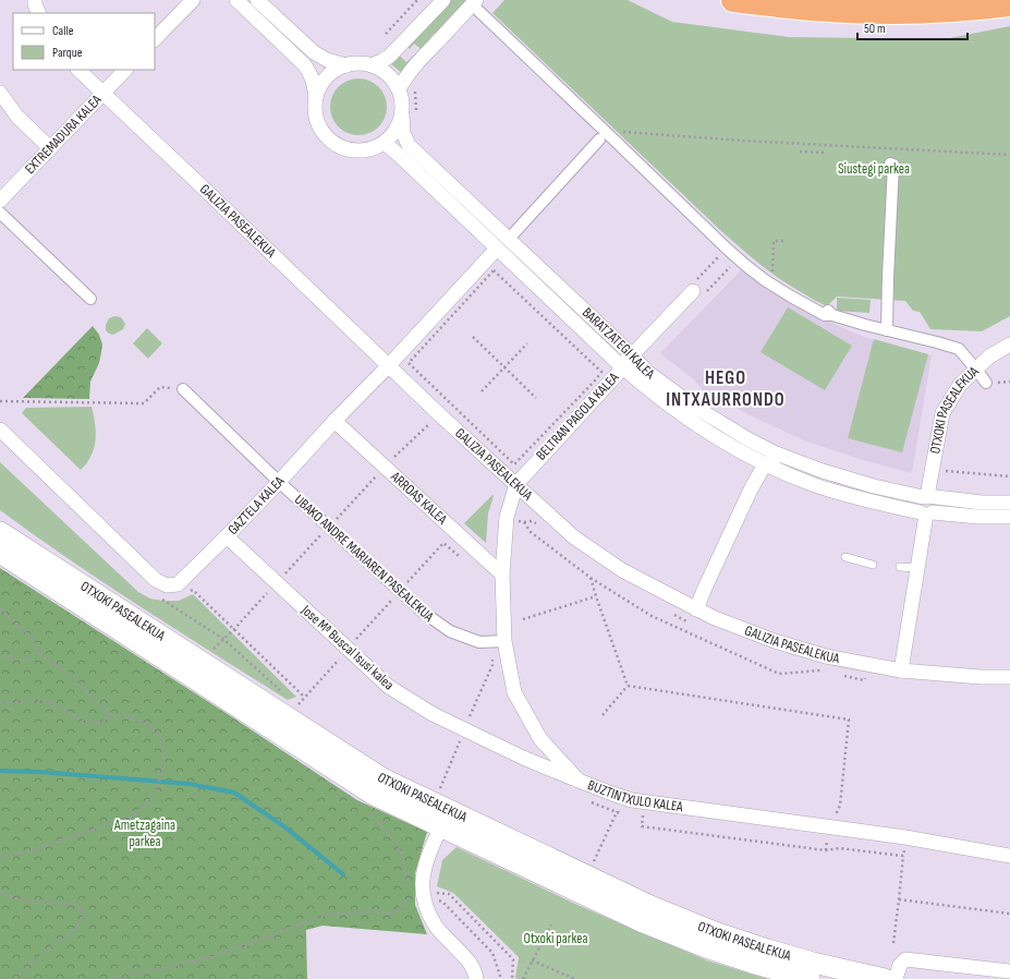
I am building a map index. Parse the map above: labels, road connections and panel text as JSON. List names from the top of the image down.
{
  "streets": {
    "main road": ["OTXOKI PASEALEKUA"],
    "street": [
      "EXTREMADURA KALEA",
      "GALIZIA PASEALEKUA",
      "BARATZATEGI KALEA",
      "BELTRAN PAGOLA KALEA",
      "ARROAS KALEA",
      "GAZTELA KALEA",
      "UBAKO ANDRE MARIAREN PASEALEKUA",
      "Jose Mª Buscal Isusi kalea",
      "BUZTINTXULO KALEA"
    ]
  },
  "crossings": [
    ["EXTREMADURA KALEA", "GALIZIA PASEALEKUA"],
    ["GALIZIA PASEALEKUA", "BELTRAN PAGOLA KALEA"],
    ["GALIZIA PASEALEKUA", "GAZTELA KALEA"],
    ["GALIZIA PASEALEKUA", "BUZTINTXULO KALEA"],
    ["BARATZATEGI KALEA", "OTXOKI PASEALEKUA"],
    ["BARATZATEGI KALEA", "BELTRAN PAGOLA KALEA"],
    ["BARATZATEGI KALEA", "GAZTELA KALEA"],
    ["BELTRAN PAGOLA KALEA", "BUZTINTXULO KALEA"],
    ["ARROAS KALEA", "GAZTELA KALEA"],
    ["ARROAS KALEA", "BUZTINTXULO KALEA"],
    ["GAZTELA KALEA", "UBAKO ANDRE MARIAREN PASEALEKUA"],
    ["GAZTELA KALEA", "Jose Mª Buscal Isusi kalea"],
    ["UBAKO ANDRE MARIAREN PASEALEKUA", "BUZTINTXULO KALEA"],
    ["Jose Mª Buscal Isusi kalea", "BUZTINTXULO KALEA"]
  ],
  "districts": ["HEGO INTXAURRONDO"],
  "parks": ["Siustegi parkea", "Ametzagaina parkea", "Otxoki parkea"],
  "legend": ["Calle", "Parque"],
  "scale_bar": "50 m"
}
